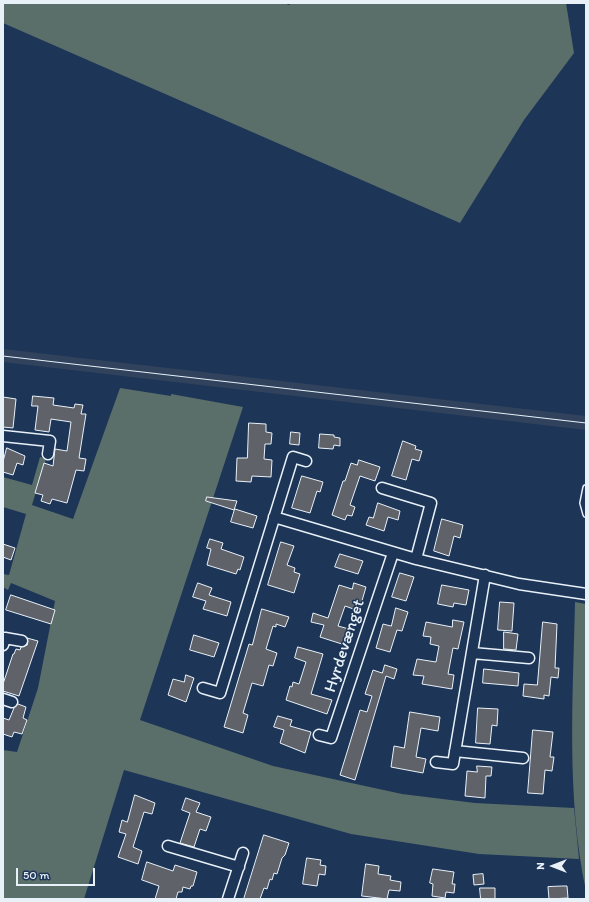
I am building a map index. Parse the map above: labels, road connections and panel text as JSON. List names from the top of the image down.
{
  "streets": {
    "street": ["Hyrdevænget"]
  },
  "scale_bar": "50 m",
  "north": "left"
}
